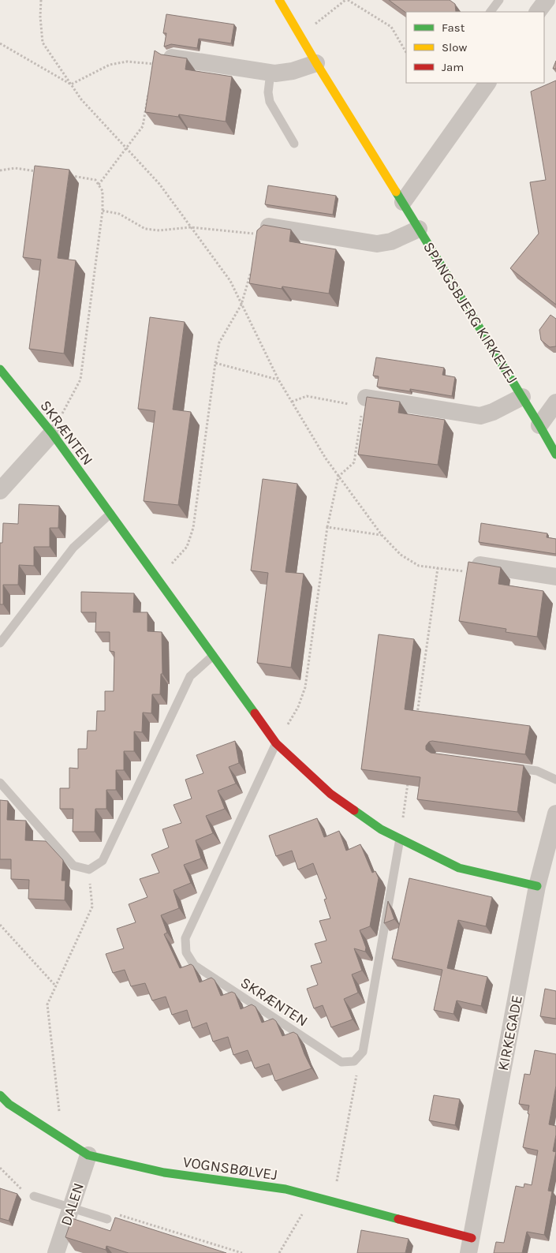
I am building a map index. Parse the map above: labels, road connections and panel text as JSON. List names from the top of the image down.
{
  "streets": {
    "street": [
      "SPANGSBJERG KIRKEVEJ",
      "SKRÆNTEN",
      "KIRKEGADE",
      "VOGNSBØLVEJ",
      "DALEN"
    ]
  },
  "crossings": [
    ["SKRÆNTEN", "KIRKEGADE"],
    ["KIRKEGADE", "VOGNSBØLVEJ"],
    ["VOGNSBØLVEJ", "DALEN"]
  ],
  "legend": ["Fast", "Slow", "Jam"]
}
